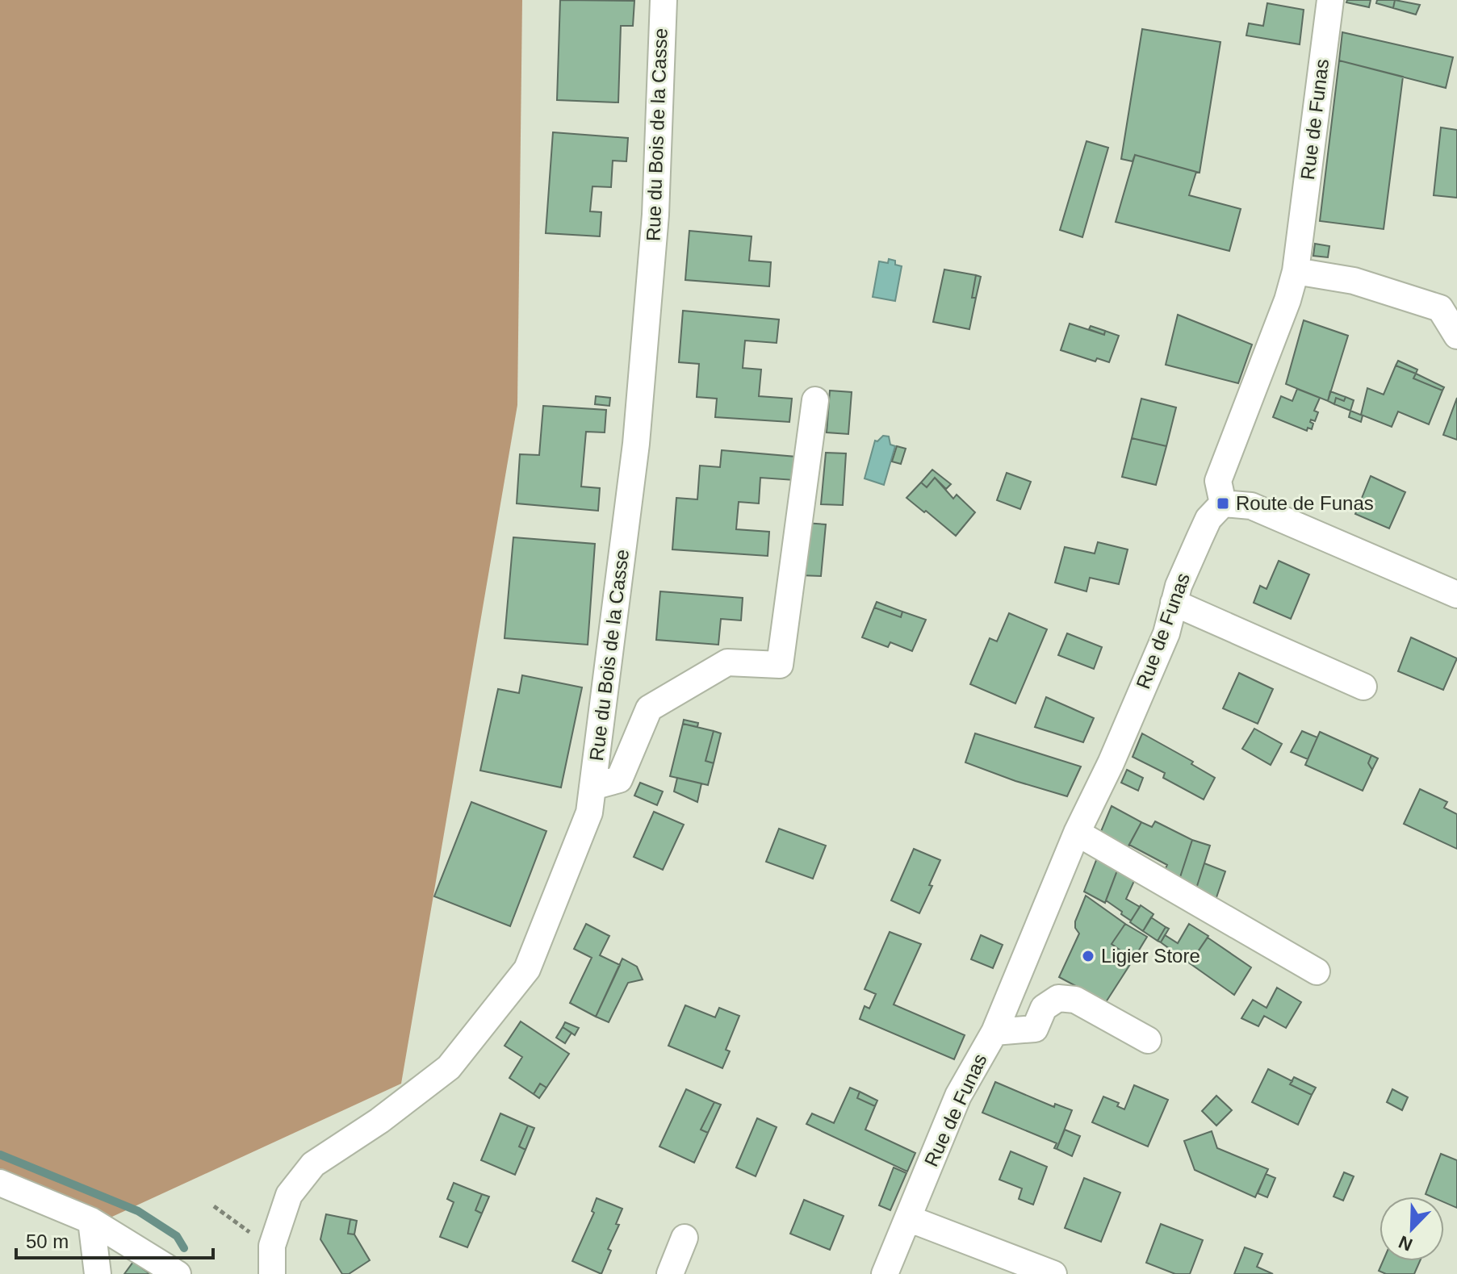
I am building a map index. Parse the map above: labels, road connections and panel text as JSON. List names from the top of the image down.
{
  "streets": {
    "street": ["Rue de Funas", "Rue du Bois de la Casse"]
  },
  "places": {
    "transit": ["Route de Funas"],
    "other": ["Ligier Store"]
  },
  "scale_bar": "50 m",
  "north": "bottom left"
}
